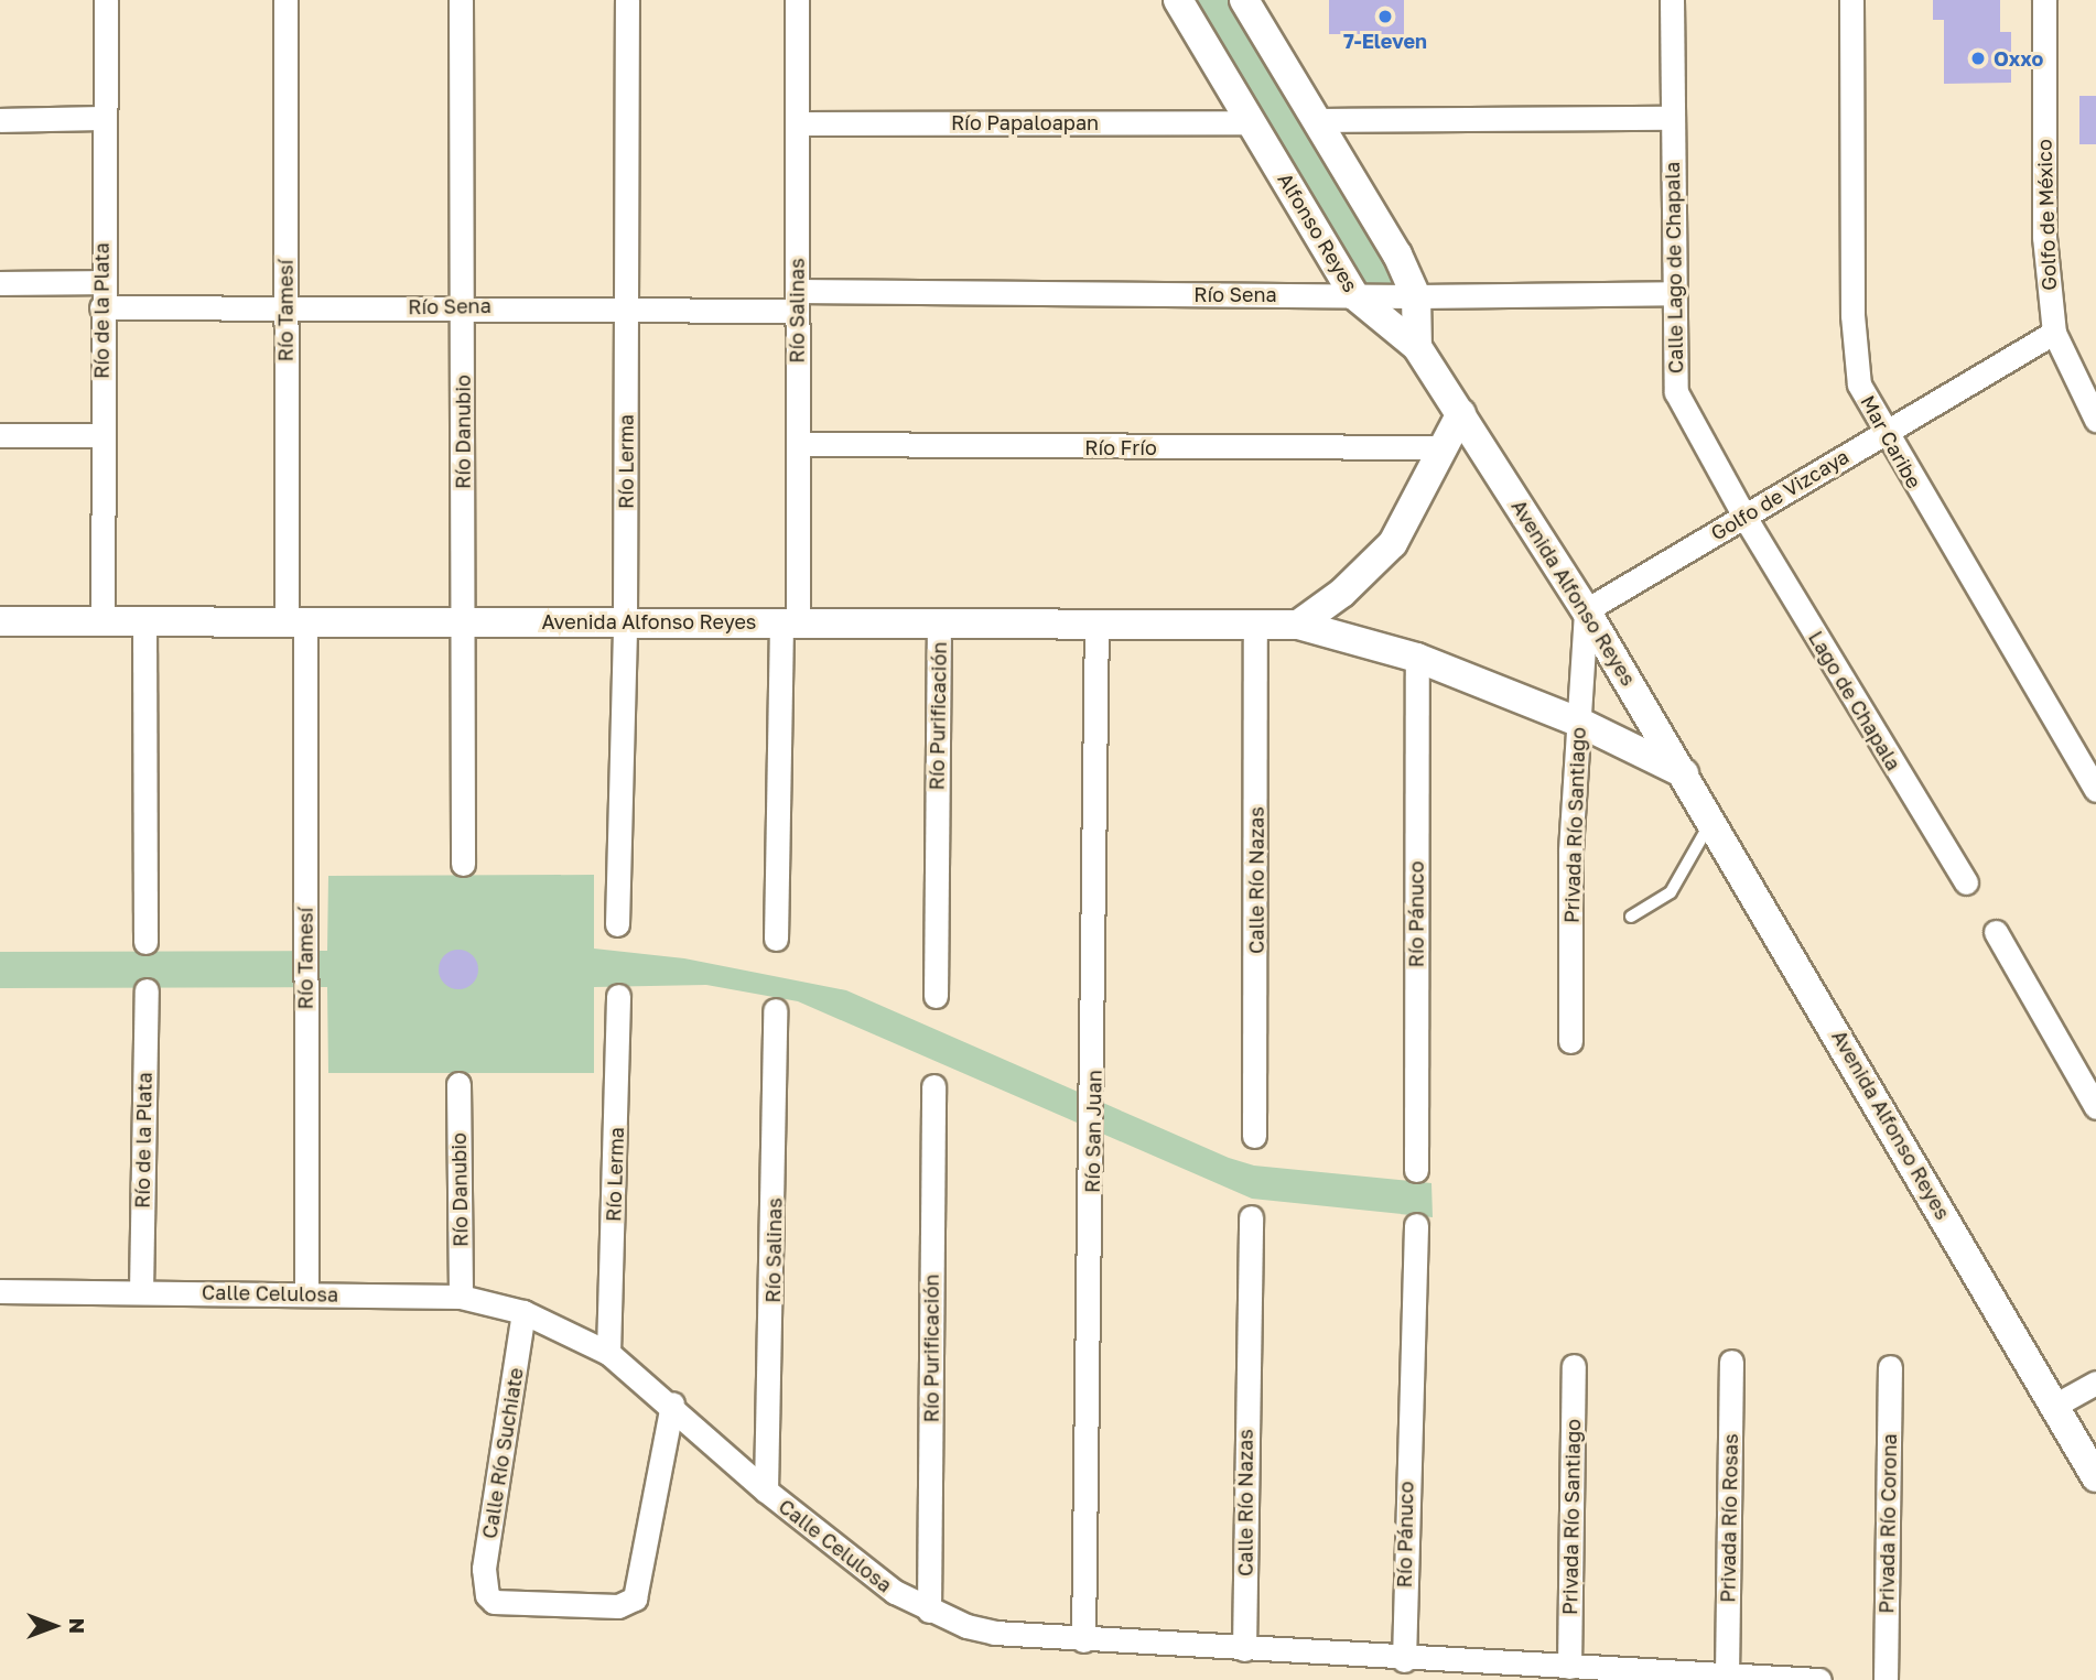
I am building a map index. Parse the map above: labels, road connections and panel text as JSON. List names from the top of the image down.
{
  "streets": {
    "street": [
      "Río Papaloapan",
      "Golfo de México",
      "Alfonso Reyes",
      "Calle Lago de Chapala",
      "Río Sena",
      "Río de la Plata",
      "Río Tamesí",
      "Río Salinas",
      "Río Danubio",
      "Mar Caribe",
      "Río Frío",
      "Río Lerma",
      "Golfo de Vizcaya",
      "Avenida Alfonso Reyes",
      "Lago de Chapala",
      "Río Purificación",
      "Privada Río Santiago",
      "Calle Río Nazas",
      "Río Pánuco",
      "Río San Juan",
      "Calle Celulosa",
      "Calle Río Suchiate",
      "Privada Río Rosas",
      "Privada Río Corona"
    ]
  },
  "crossings": [
    ["Río Papaloapan", "Alfonso Reyes"],
    ["Río Papaloapan", "Río Salinas"],
    ["Golfo de México", "Golfo de Vizcaya"],
    ["Alfonso Reyes", "Río Sena"],
    ["Alfonso Reyes", "Avenida Alfonso Reyes"],
    ["Calle Lago de Chapala", "Río Sena"],
    ["Calle Lago de Chapala", "Golfo de Vizcaya"],
    ["Calle Lago de Chapala", "Lago de Chapala"],
    ["Río Sena", "Río de la Plata"],
    ["Río Sena", "Río Tamesí"],
    ["Río Sena", "Río Salinas"],
    ["Río Sena", "Río Danubio"],
    ["Río Sena", "Río Lerma"],
    ["Río de la Plata", "Avenida Alfonso Reyes"],
    ["Río de la Plata", "Calle Celulosa"],
    ["Río Tamesí", "Avenida Alfonso Reyes"],
    ["Río Tamesí", "Calle Celulosa"],
    ["Río Salinas", "Río Frío"],
    ["Río Salinas", "Avenida Alfonso Reyes"],
    ["Río Salinas", "Calle Celulosa"],
    ["Río Danubio", "Avenida Alfonso Reyes"],
    ["Río Danubio", "Calle Celulosa"],
    ["Mar Caribe", "Golfo de Vizcaya"],
    ["Río Lerma", "Avenida Alfonso Reyes"],
    ["Río Lerma", "Calle Celulosa"],
    ["Golfo de Vizcaya", "Avenida Alfonso Reyes"],
    ["Golfo de Vizcaya", "Lago de Chapala"],
    ["Golfo de Vizcaya", "Privada Río Santiago"],
    ["Avenida Alfonso Reyes", "Río Purificación"],
    ["Avenida Alfonso Reyes", "Privada Río Santiago"],
    ["Avenida Alfonso Reyes", "Calle Río Nazas"],
    ["Avenida Alfonso Reyes", "Río Pánuco"],
    ["Avenida Alfonso Reyes", "Río San Juan"],
    ["Río Purificación", "Calle Celulosa"],
    ["Privada Río Santiago", "Calle Celulosa"],
    ["Calle Río Nazas", "Calle Celulosa"],
    ["Río Pánuco", "Calle Celulosa"],
    ["Río San Juan", "Calle Celulosa"],
    ["Calle Celulosa", "Calle Río Suchiate"],
    ["Calle Celulosa", "Privada Río Rosas"]
  ],
  "places": ["7-Eleven", "Oxxo"],
  "north": "right"
}
